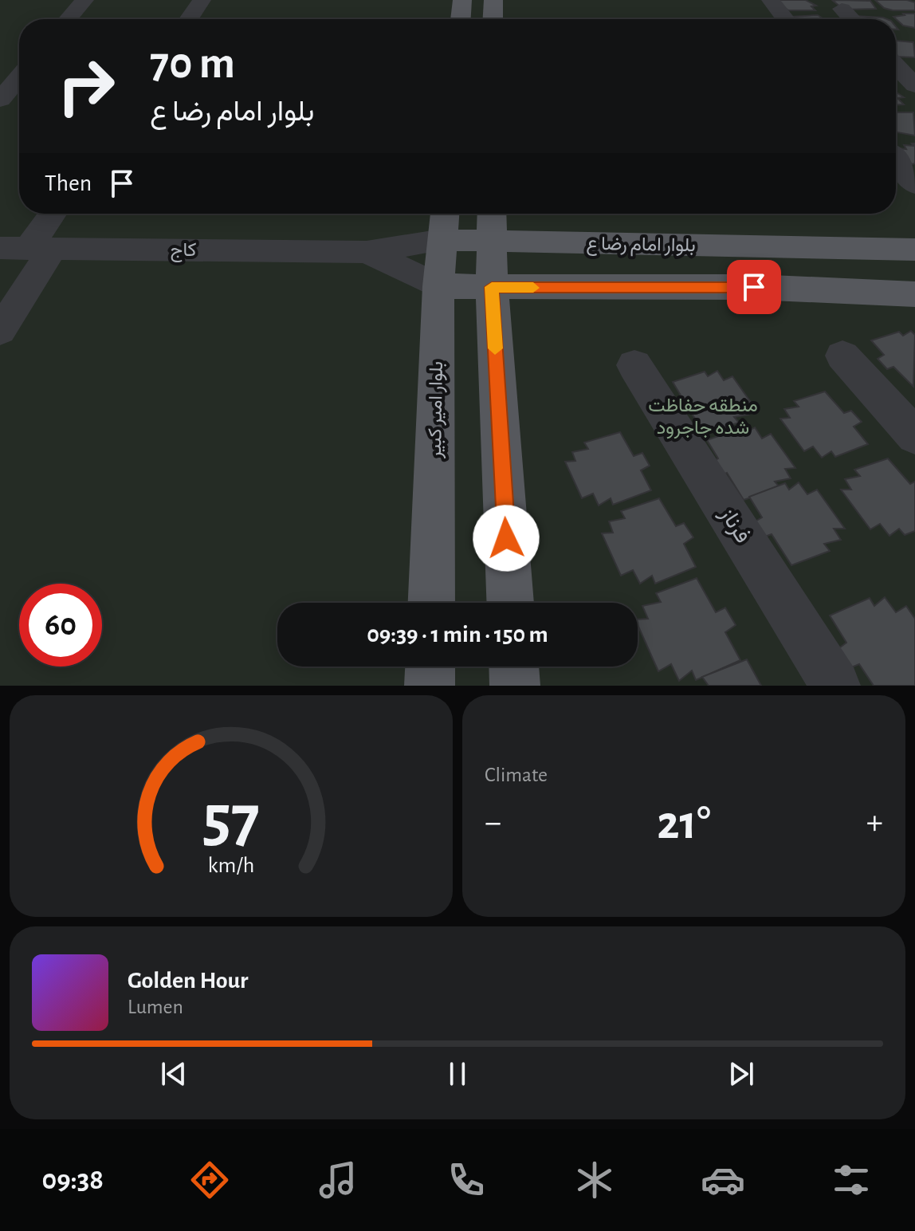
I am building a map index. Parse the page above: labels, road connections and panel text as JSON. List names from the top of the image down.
{
  "streets": {
    "main road": ["بلوار امام رضا ع", "بلوار امیر کبیر"],
    "street": ["کاج", "فرناز"]
  },
  "crossings": [
    ["بلوار امام رضا ع", "کاج"],
    ["بلوار امام رضا ع", "بلوار امیر کبیر"],
    ["کاج", "بلوار امیر کبیر"]
  ],
  "parks": ["منطقه حفاظت شده جاجرود"],
  "page": {
    "turn": ["70 m", "بلوار امام رضا ع"],
    "then": "Then",
    "limit": "60",
    "trip": "09:39 · 1 min · 150 m",
    "tile": "Climate",
    "heat": ["−", "21°", "+"],
    "song": ["Golden Hour", "Lumen"],
    "tabs": "09:38",
    "gauge": ["57", "km/h"]
  }
}
